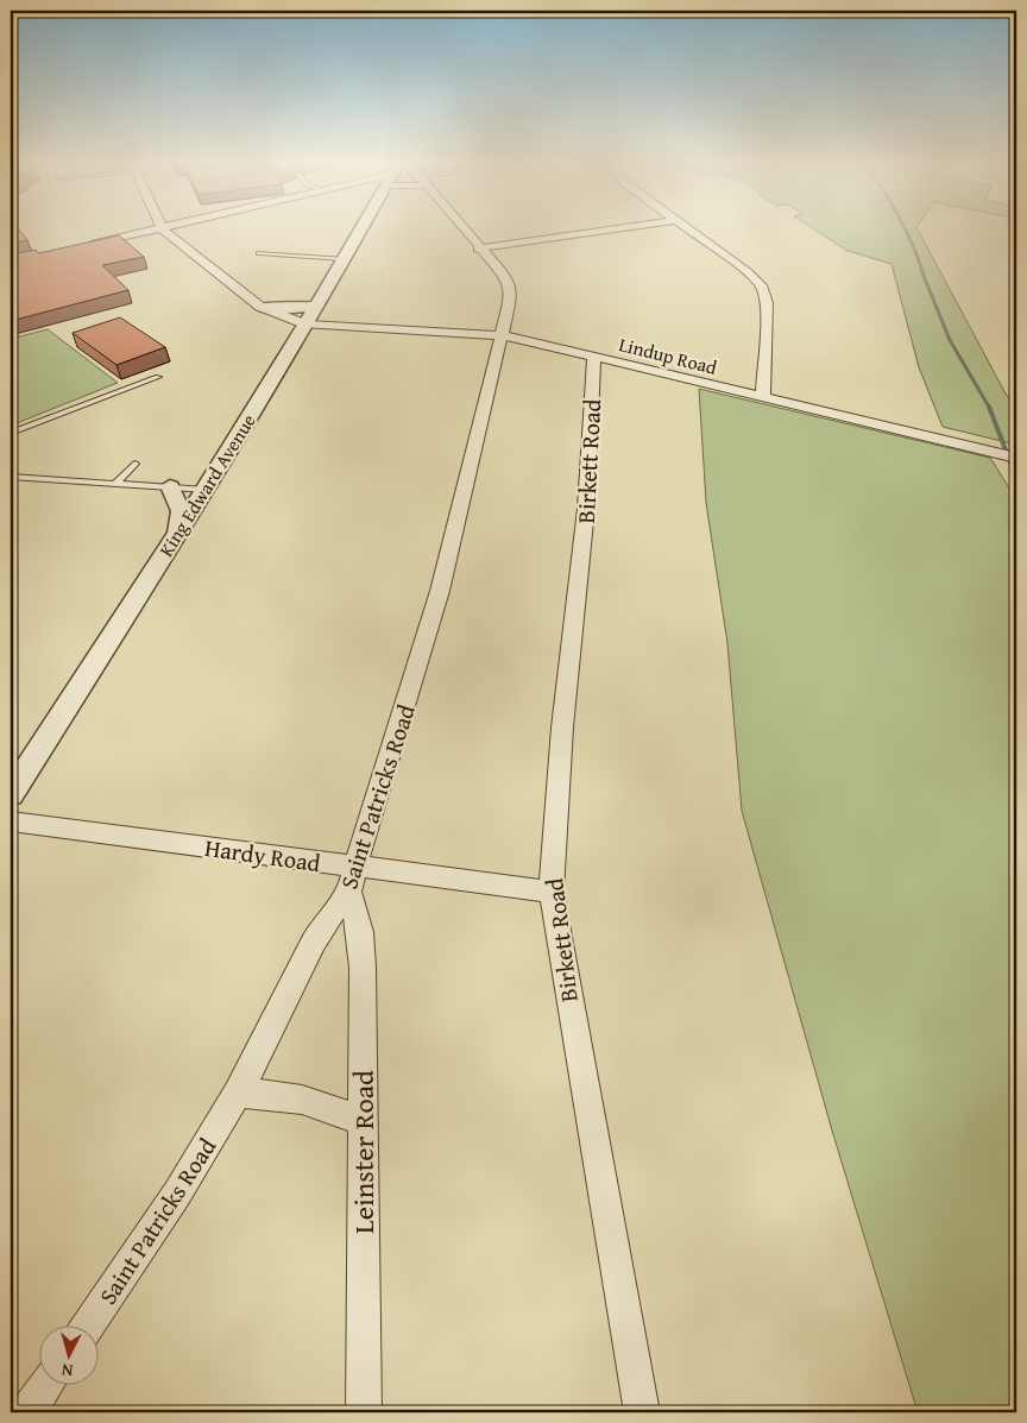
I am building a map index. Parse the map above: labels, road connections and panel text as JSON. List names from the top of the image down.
{
  "streets": {
    "street": [
      "Lindup Road",
      "Birkett Road",
      "King Edward Avenue",
      "Saint Patricks Road",
      "Hardy Road",
      "Leinster Road"
    ]
  },
  "crossings": [
    ["Lindup Road", "Birkett Road"],
    ["Lindup Road", "King Edward Avenue"],
    ["Lindup Road", "Saint Patricks Road"],
    ["Birkett Road", "Hardy Road"],
    ["Saint Patricks Road", "Hardy Road"],
    ["Saint Patricks Road", "Leinster Road"],
    ["Hardy Road", "Leinster Road"]
  ],
  "north": "bottom"
}
